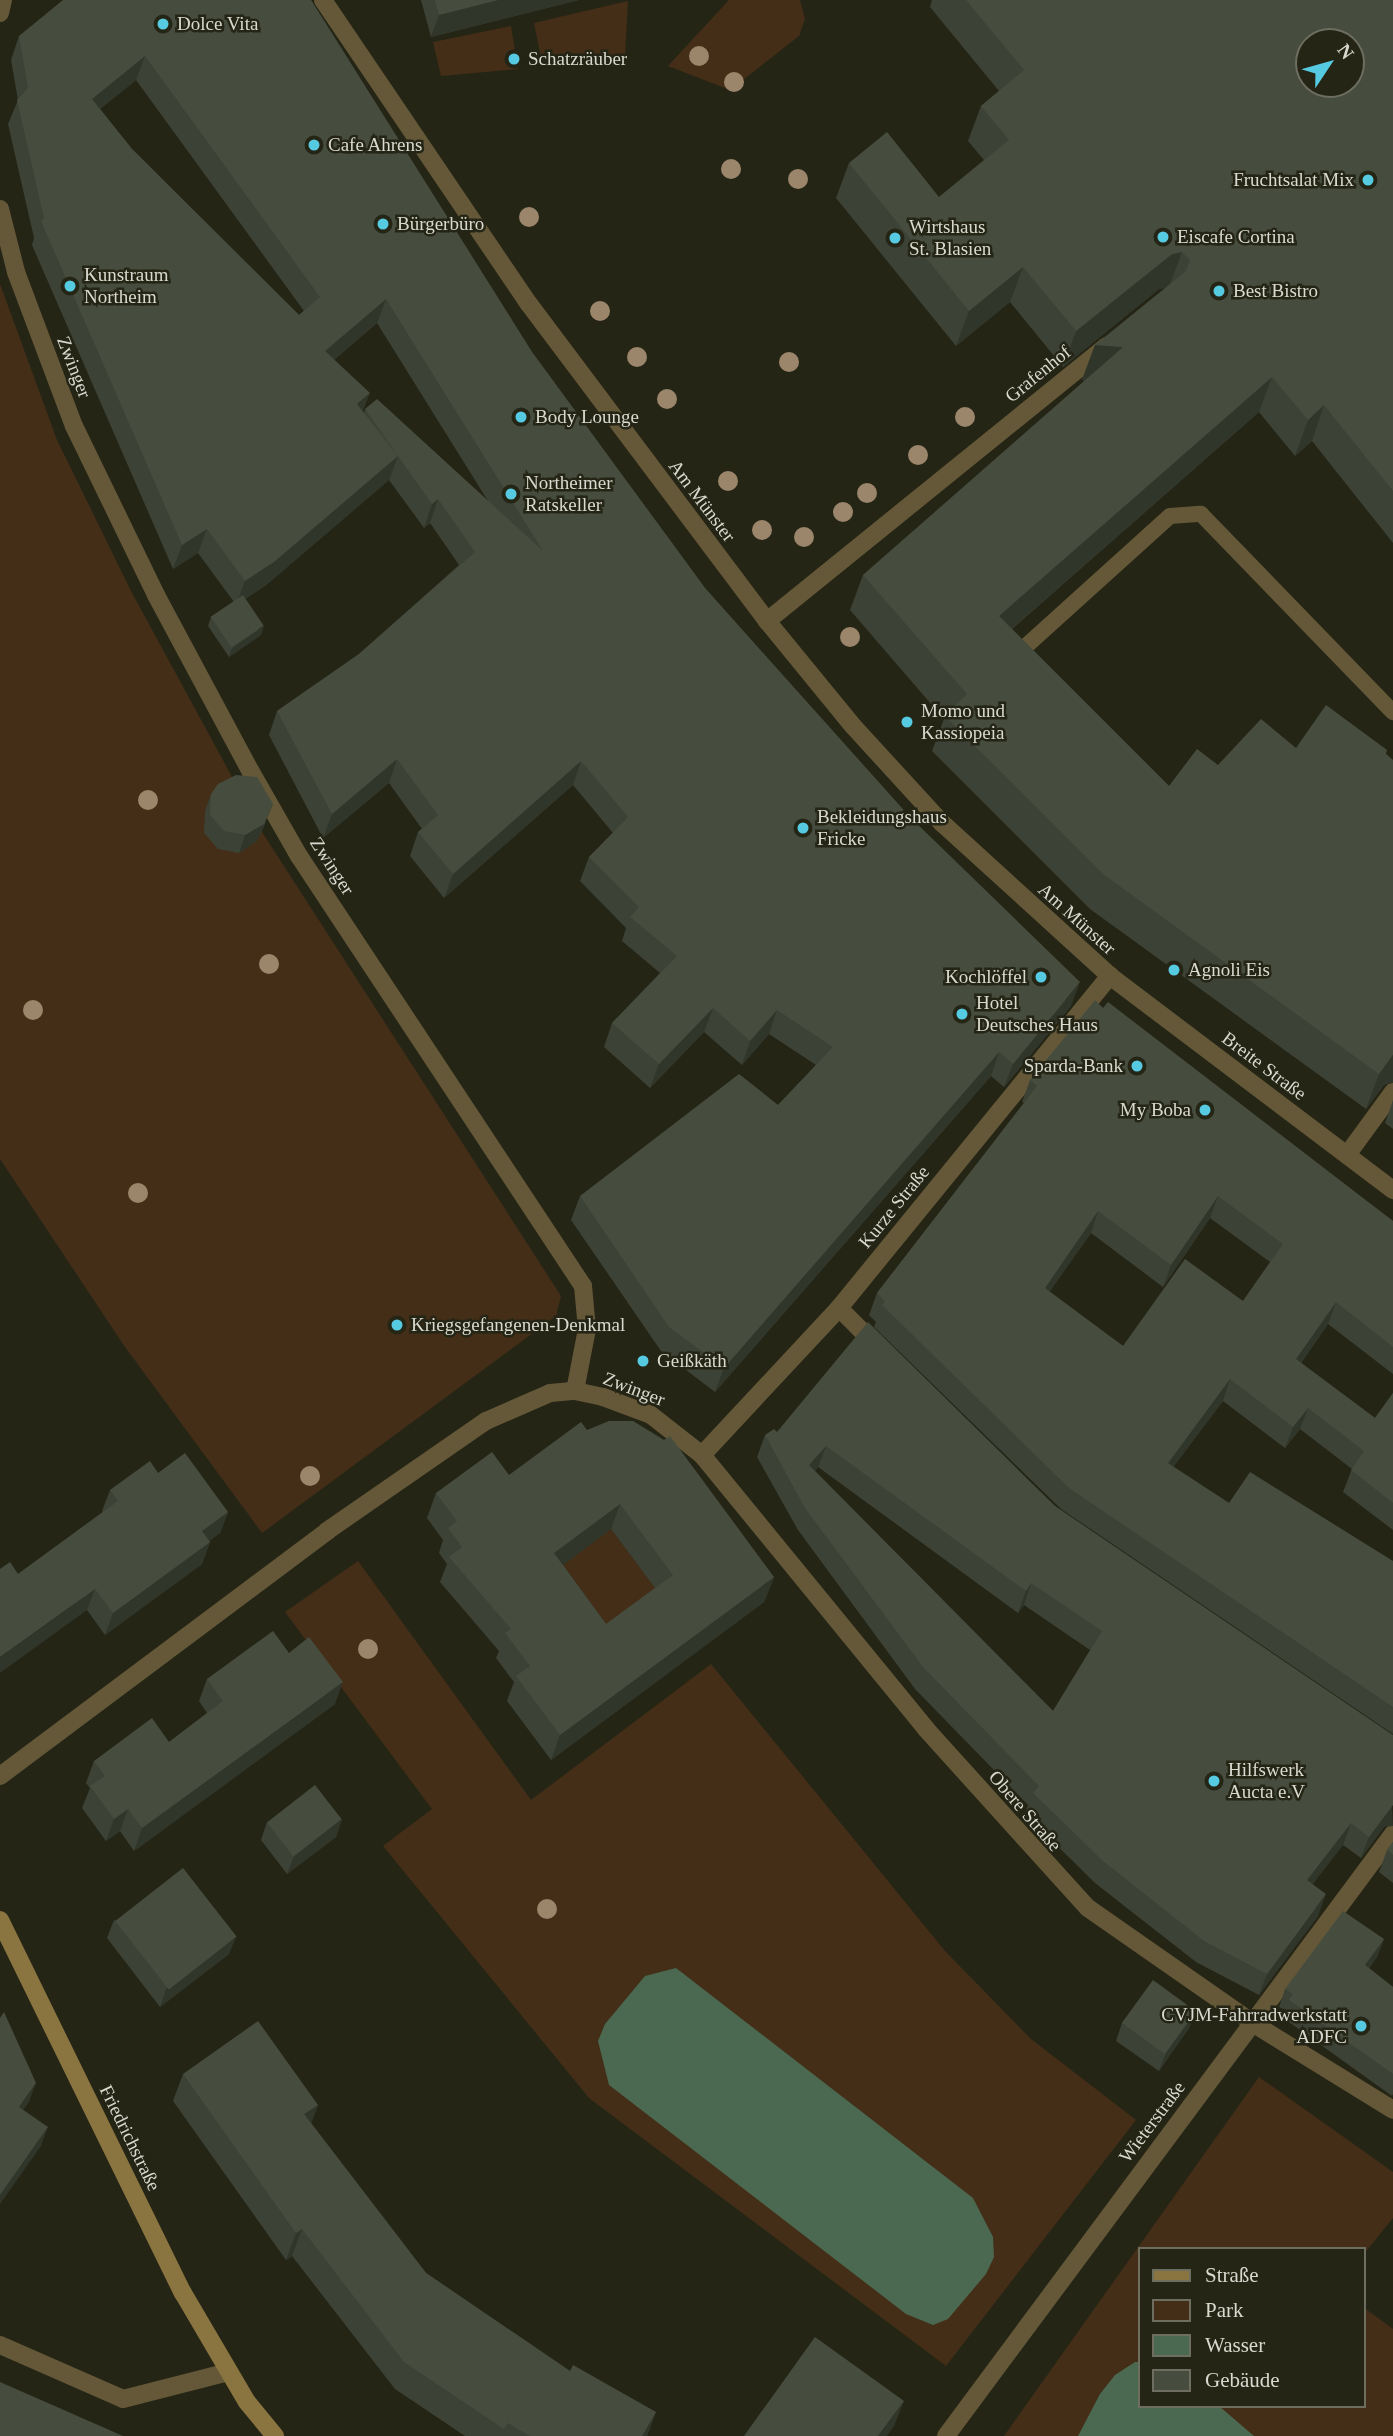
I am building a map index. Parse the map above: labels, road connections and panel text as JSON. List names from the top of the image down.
{
  "streets": {
    "street": [
      "Zwinger",
      "Grafenhof",
      "Am Münster",
      "Breite Straße",
      "Kurze Straße",
      "Obere Straße",
      "Wieterstraße",
      "Friedrichstraße"
    ]
  },
  "crossings": [
    ["Zwinger", "Kurze Straße"],
    ["Zwinger", "Obere Straße"],
    ["Grafenhof", "Am Münster"],
    ["Am Münster", "Breite Straße"],
    ["Am Münster", "Kurze Straße"],
    ["Breite Straße", "Kurze Straße"],
    ["Kurze Straße", "Obere Straße"],
    ["Obere Straße", "Wieterstraße"]
  ],
  "places": [
    "Dolce Vita",
    "Schatzräuber",
    "Cafe Ahrens",
    "Fruchtsalat Mix",
    "Bürgerbüro",
    "Eiscafe Cortina",
    "Wirtshaus St. Blasien",
    "Kunstraum Northeim",
    "Best Bistro",
    "Body Lounge",
    "Northeimer Ratskeller",
    "Momo und Kassiopeia",
    "Bekleidungshaus Fricke",
    "Agnoli Eis",
    "Kochlöffel",
    "Hotel Deutsches Haus",
    "Sparda-Bank",
    "My Boba",
    "Kriegsgefangenen-Denkmal",
    "Geißkäth",
    "Hilfswerk Aucta e.V",
    "CVJM-Fahrradwerkstatt ADFC"
  ],
  "legend": [
    "Straße",
    "Park",
    "Wasser",
    "Gebäude"
  ],
  "north": "top right"
}
